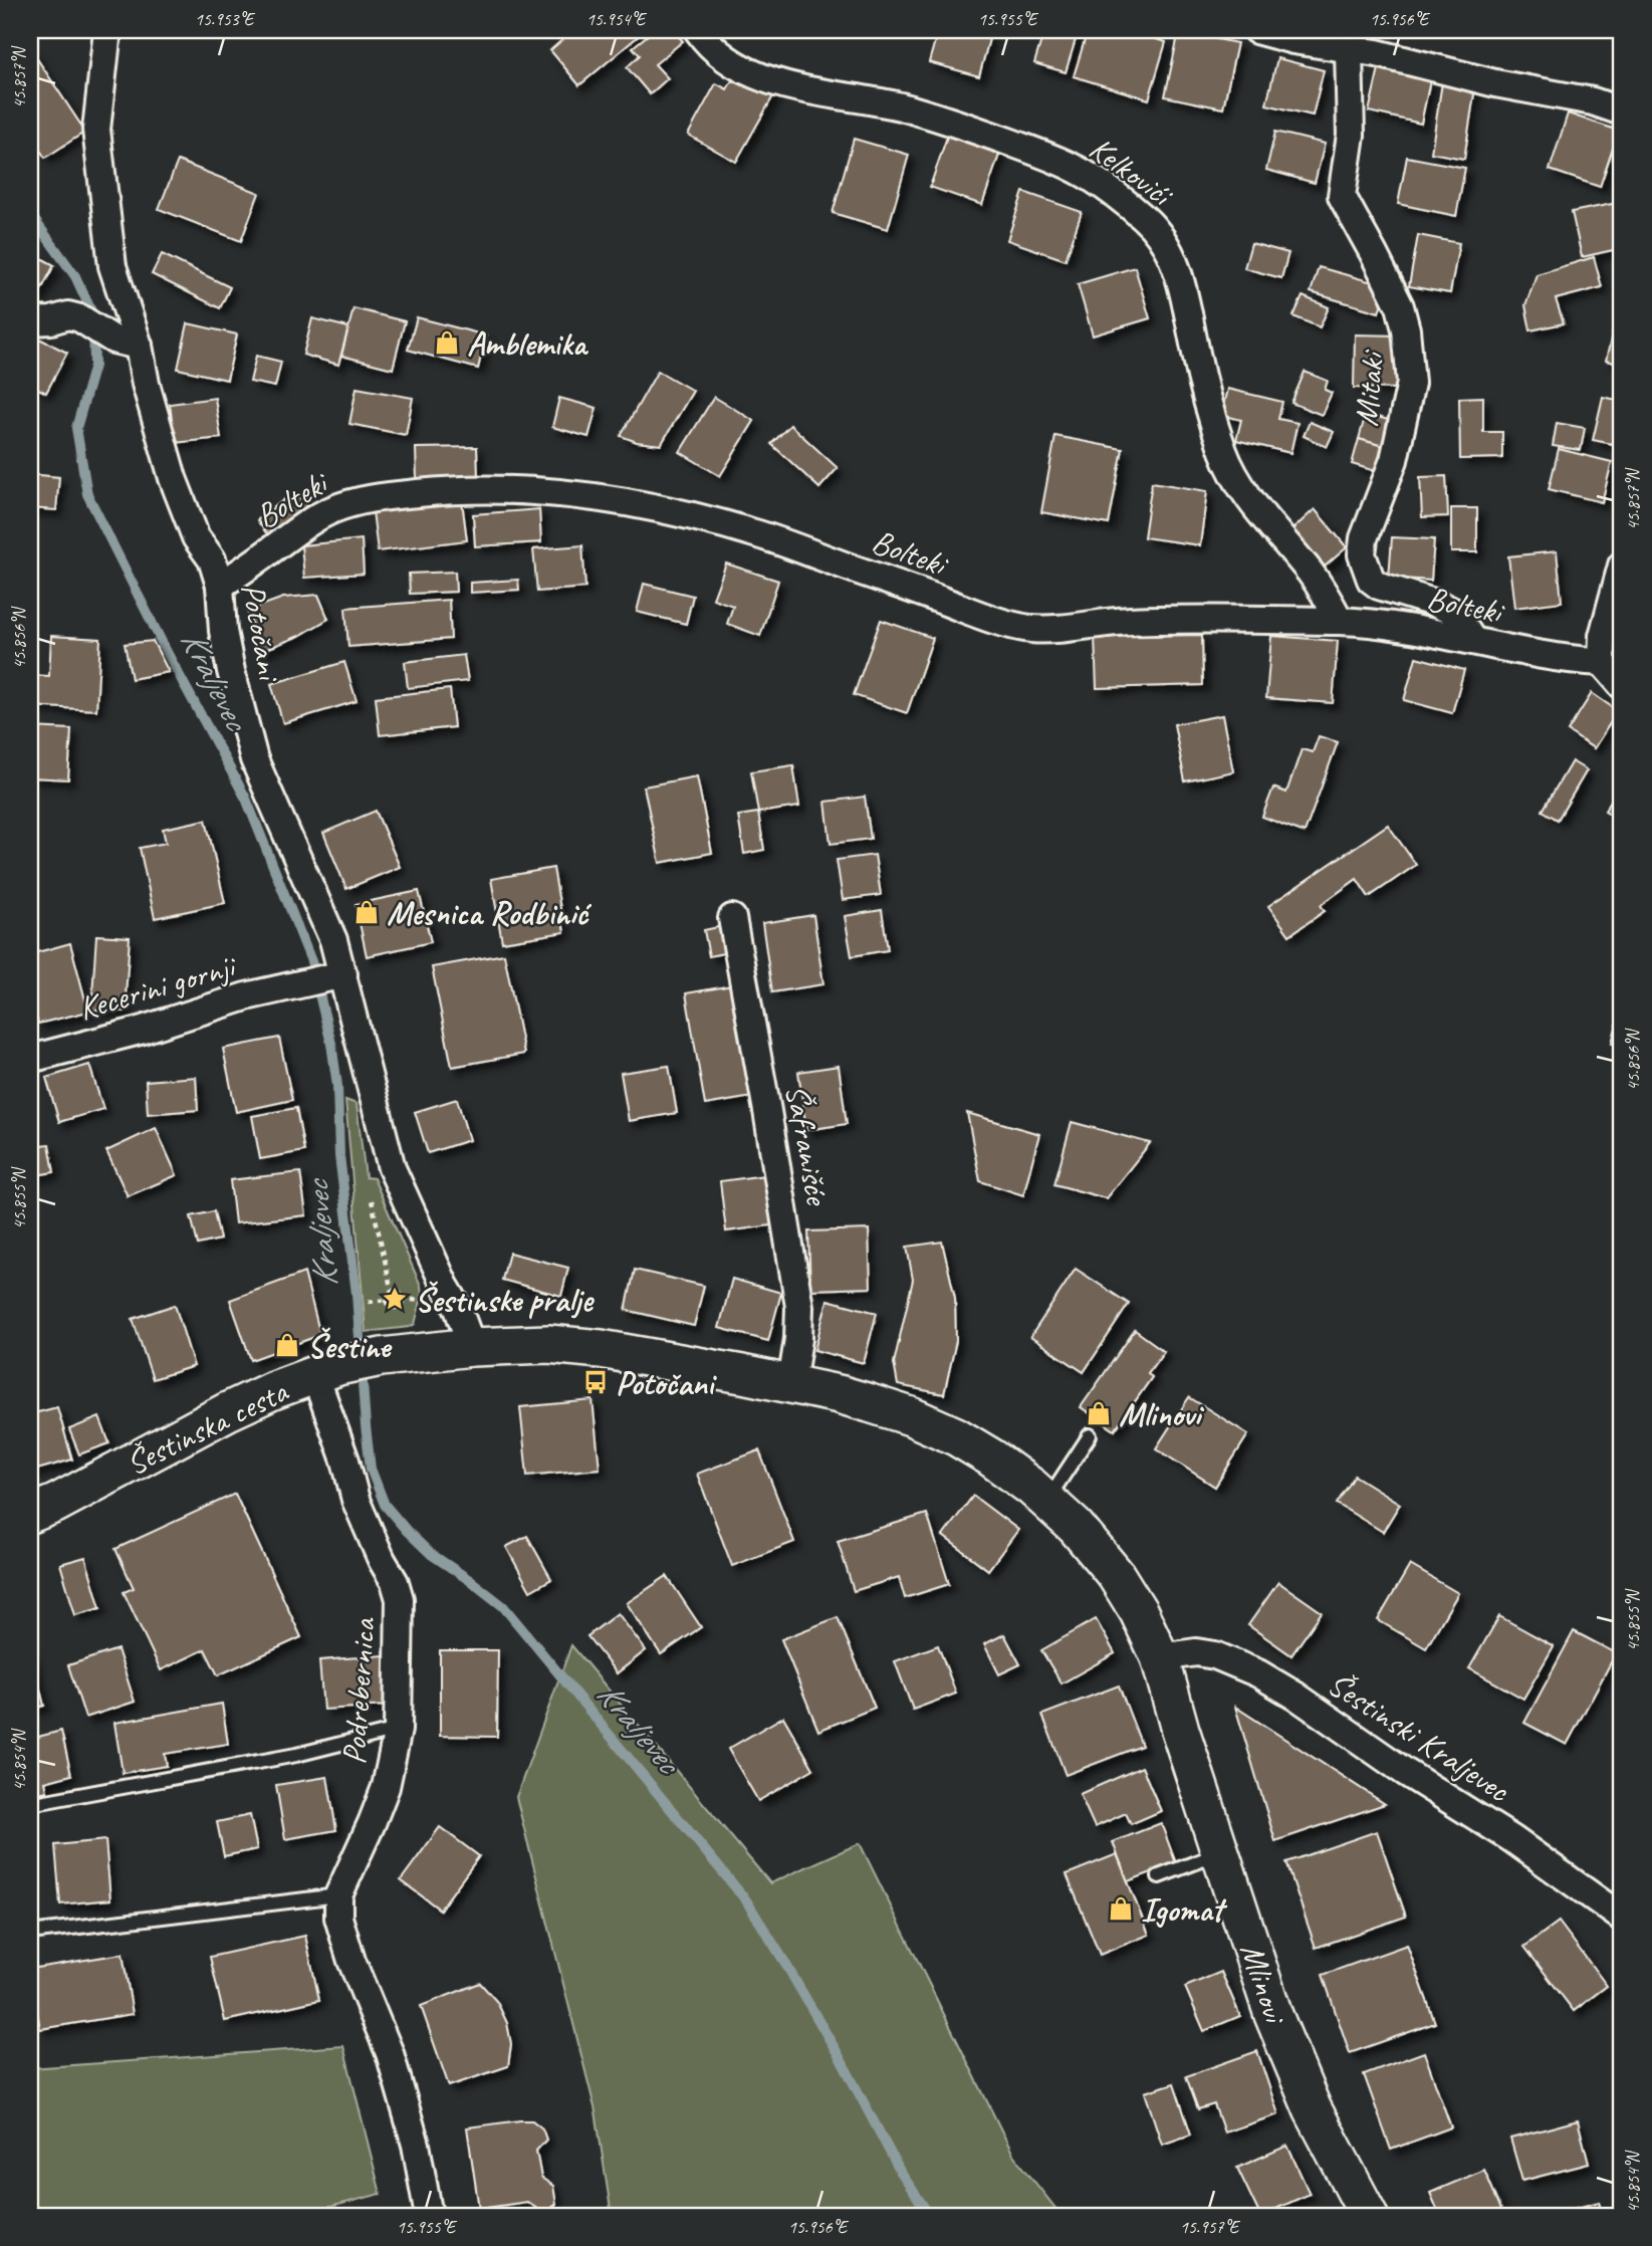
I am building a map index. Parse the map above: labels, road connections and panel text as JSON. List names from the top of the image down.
{
  "streets": {
    "main road": ["Šestinska cesta", "Mlinovi"],
    "street": [
      "Kelkovići",
      "Mitaki",
      "Bolteki",
      "Potočani",
      "Kecerini gornji",
      "Šafranišće",
      "Podrebernica",
      "Šestinski Kraljevec"
    ]
  },
  "crossings": [
    ["Kelkovići", "Bolteki"],
    ["Mitaki", "Bolteki"],
    ["Bolteki", "Potočani"],
    ["Potočani", "Kecerini gornji"],
    ["Potočani", "Šestinska cesta"],
    ["Potočani", "Mlinovi"],
    ["Šafranišće", "Mlinovi"],
    ["Šestinska cesta", "Podrebernica"],
    ["Šestinska cesta", "Mlinovi"],
    ["Šestinski Kraljevec", "Mlinovi"]
  ],
  "water": ["Kraljevec"],
  "places": {
    "shop": [
      "Amblemika",
      "Mesnica Rodbinić",
      "Šestine",
      "Mlinovi",
      "Igomat"
    ],
    "place": ["Šestinske pralje"],
    "bus stop": ["Potočani"]
  },
  "coordinates": [
    "15.953°E",
    "15.954°E",
    "15.955°E",
    "15.956°E",
    "45.857°N",
    "45.856°N",
    "45.855°N",
    "45.854°N",
    "15.957°E"
  ]
}
